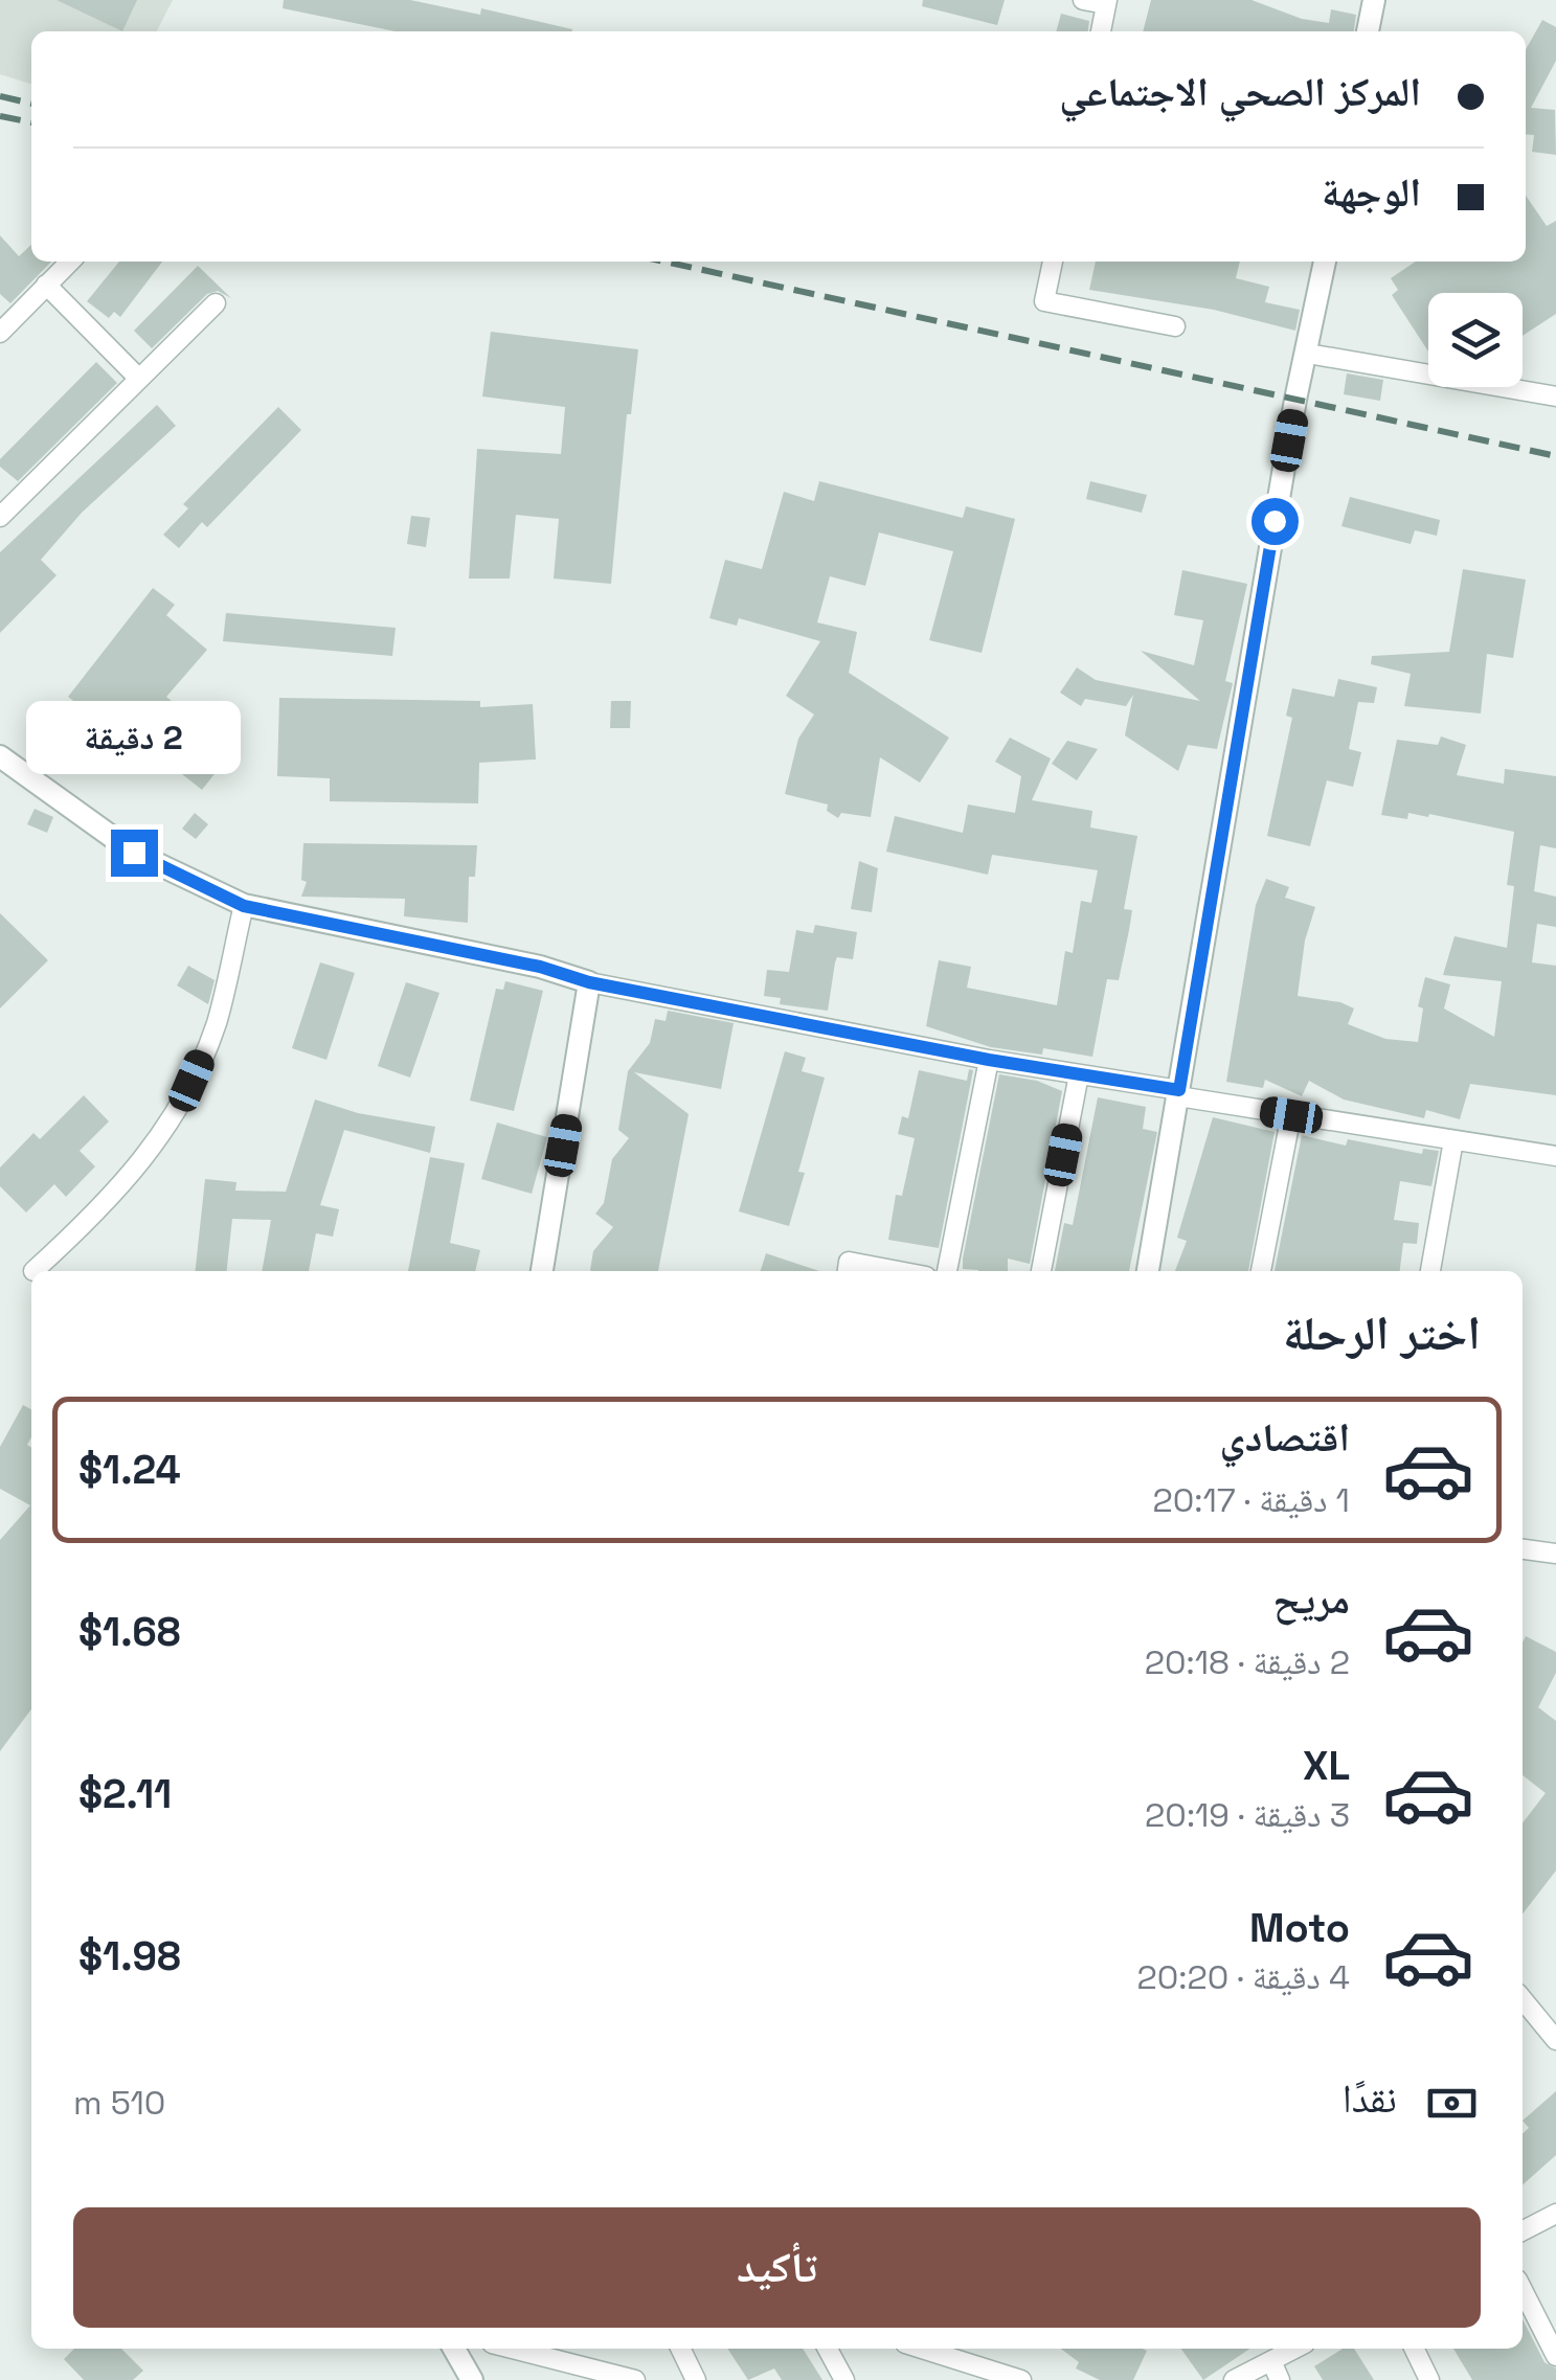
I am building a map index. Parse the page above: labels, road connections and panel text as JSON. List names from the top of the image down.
{
  "page": {
    "banner": ["المركز الصحي الاجتماعي", "الوجهة"],
    "bubble": "2 دقيقة",
    "heading": "اختر الرحلة",
    "list": [
      {
        "name": "اقتصادي",
        "note": "1 دقيقة · 20:17",
        "value": "$1.24"
      },
      {
        "name": "مريح",
        "note": "2 دقيقة · 20:18",
        "value": "$1.68"
      },
      {
        "name": "XL",
        "note": "3 دقيقة · 20:19",
        "value": "$2.11"
      },
      {
        "name": "Moto",
        "note": "4 دقيقة · 20:20",
        "value": "$1.98"
      }
    ],
    "pay": ["نقدًا", "510 m"],
    "buttons": "تأكيد"
  }
}
